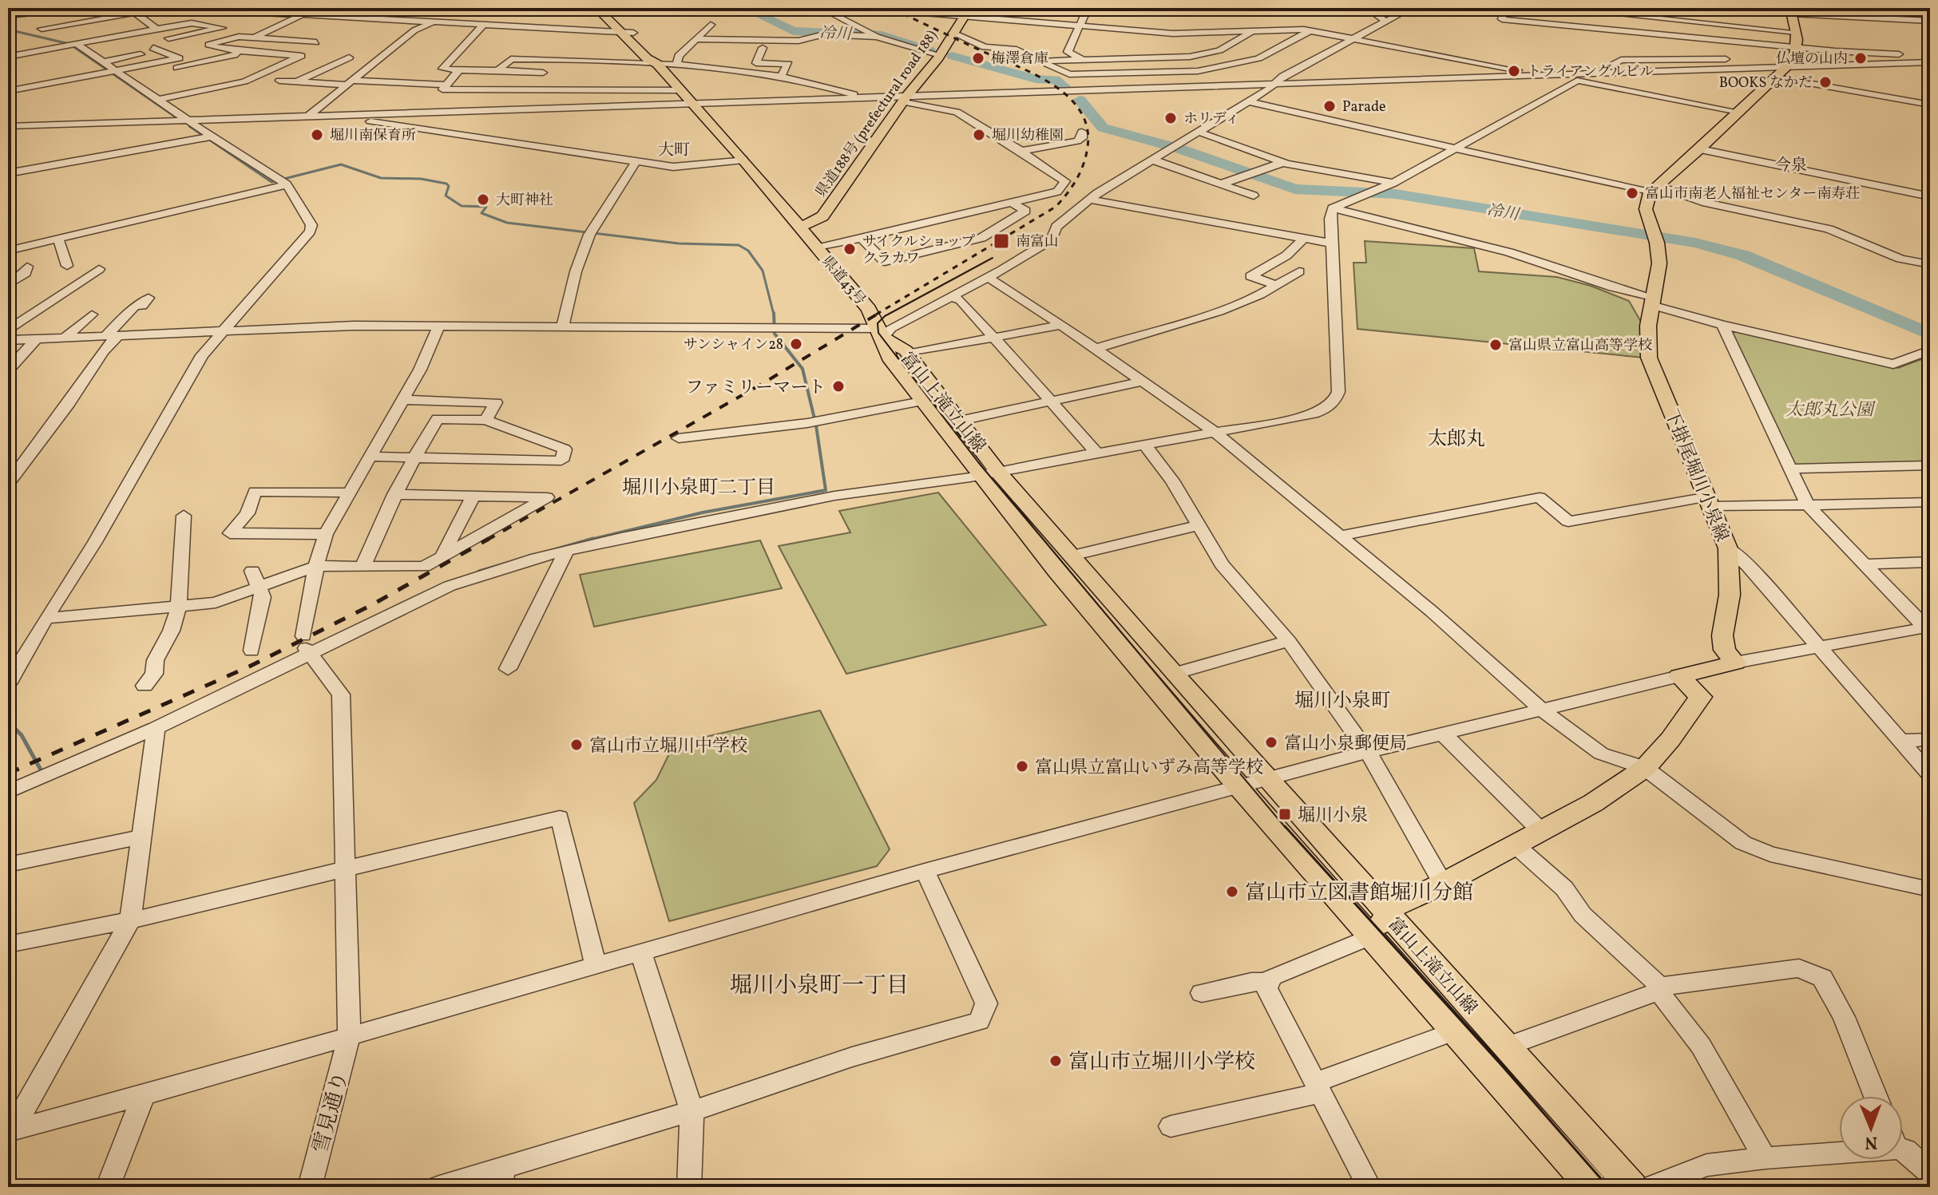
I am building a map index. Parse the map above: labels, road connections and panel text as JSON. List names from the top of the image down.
{
  "streets": {
    "main road": [
      "県道188号 (prefectural road 188)",
      "県道43号",
      "富山上滝立山線",
      "下掛尾堀川小泉線"
    ],
    "street": ["雪見通り"]
  },
  "crossings": [
    ["県道188号 (prefectural road 188)", "県道43号"],
    ["県道43号", "富山上滝立山線"]
  ],
  "districts": [
    "大町",
    "今泉",
    "太郎丸",
    "堀川小泉町二丁目",
    "堀川小泉町",
    "堀川小泉町一丁目"
  ],
  "water": ["冷川"],
  "parks": ["太郎丸公園"],
  "places": {
    "other": [
      "梅澤倉庫",
      "仏壇の山内",
      "トライアングルビル",
      "BOOKS なかだ",
      "Parade",
      "ホリディ",
      "堀川南保育所",
      "堀川幼稚園",
      "富山市南老人福祉センター南寿荘",
      "大町神社",
      "サイクルショップ クラカワ",
      "サンシャイン28",
      "富山県立富山高等学校",
      "ファミリーマート",
      "富山小泉郵便局",
      "富山市立堀川中学校",
      "富山県立富山いずみ高等学校",
      "富山市立図書館堀川分館",
      "富山市立堀川小学校"
    ],
    "transit": ["南富山", "堀川小泉"]
  },
  "north": "bottom"
}
